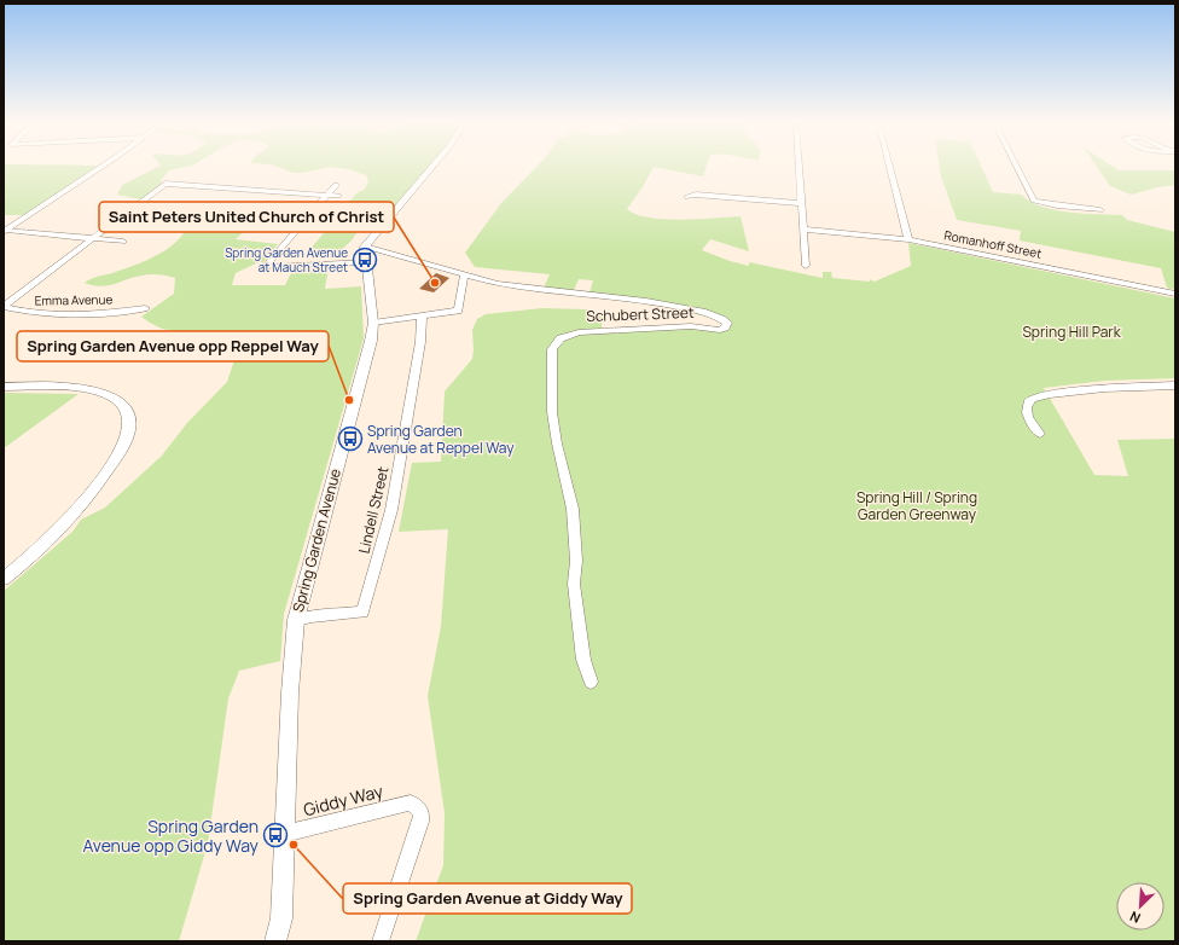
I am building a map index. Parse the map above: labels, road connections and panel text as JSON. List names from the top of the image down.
{
  "streets": {
    "street": [
      "Romanhoff Street",
      "Emma Avenue",
      "Schubert Street",
      "Lindell Street",
      "Spring Garden Avenue",
      "Giddy Way"
    ]
  },
  "crossings": [
    ["Schubert Street", "Spring Garden Avenue"],
    ["Lindell Street", "Spring Garden Avenue"],
    ["Spring Garden Avenue", "Giddy Way"]
  ],
  "parks": ["Spring Hill Park", "Spring Hill / Spring Garden Greenway"],
  "places": {
    "bus stop": ["Spring Garden Avenue at Mauch Street", "Spring Garden Avenue at Reppel Way", "Spring Garden Avenue opp Giddy Way"],
    "other": ["Saint Peters United Church of Christ", "Spring Garden Avenue opp Reppel Way", "Spring Garden Avenue at Giddy Way"]
  },
  "north": "bottom left"
}
